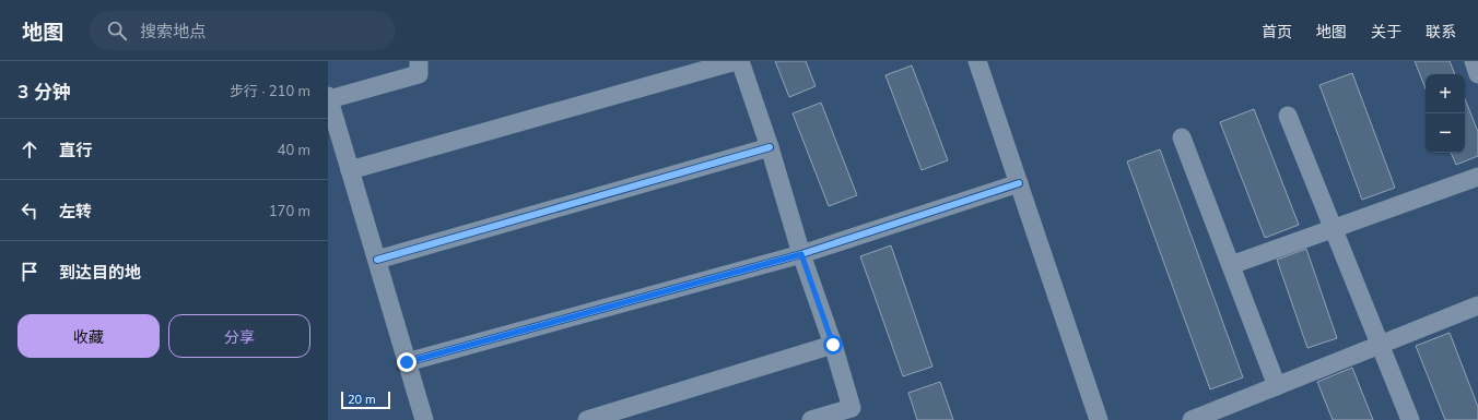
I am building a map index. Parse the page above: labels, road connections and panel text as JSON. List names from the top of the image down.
{
  "scale_bar": "20 m",
  "page": {
    "header": "地图",
    "search": "搜索地点",
    "nav": [
      "首页",
      "地图",
      "关于",
      "联系"
    ],
    "heading": ["3 分钟", "步行 · 210 m"],
    "map_buttons": ["+", "−"],
    "list": [
      ["直行", "40 m"],
      ["左转", "170 m"],
      "到达目的地"
    ],
    "buttons": ["收藏", "分享"],
    "scale": "20 m"
  }
}
